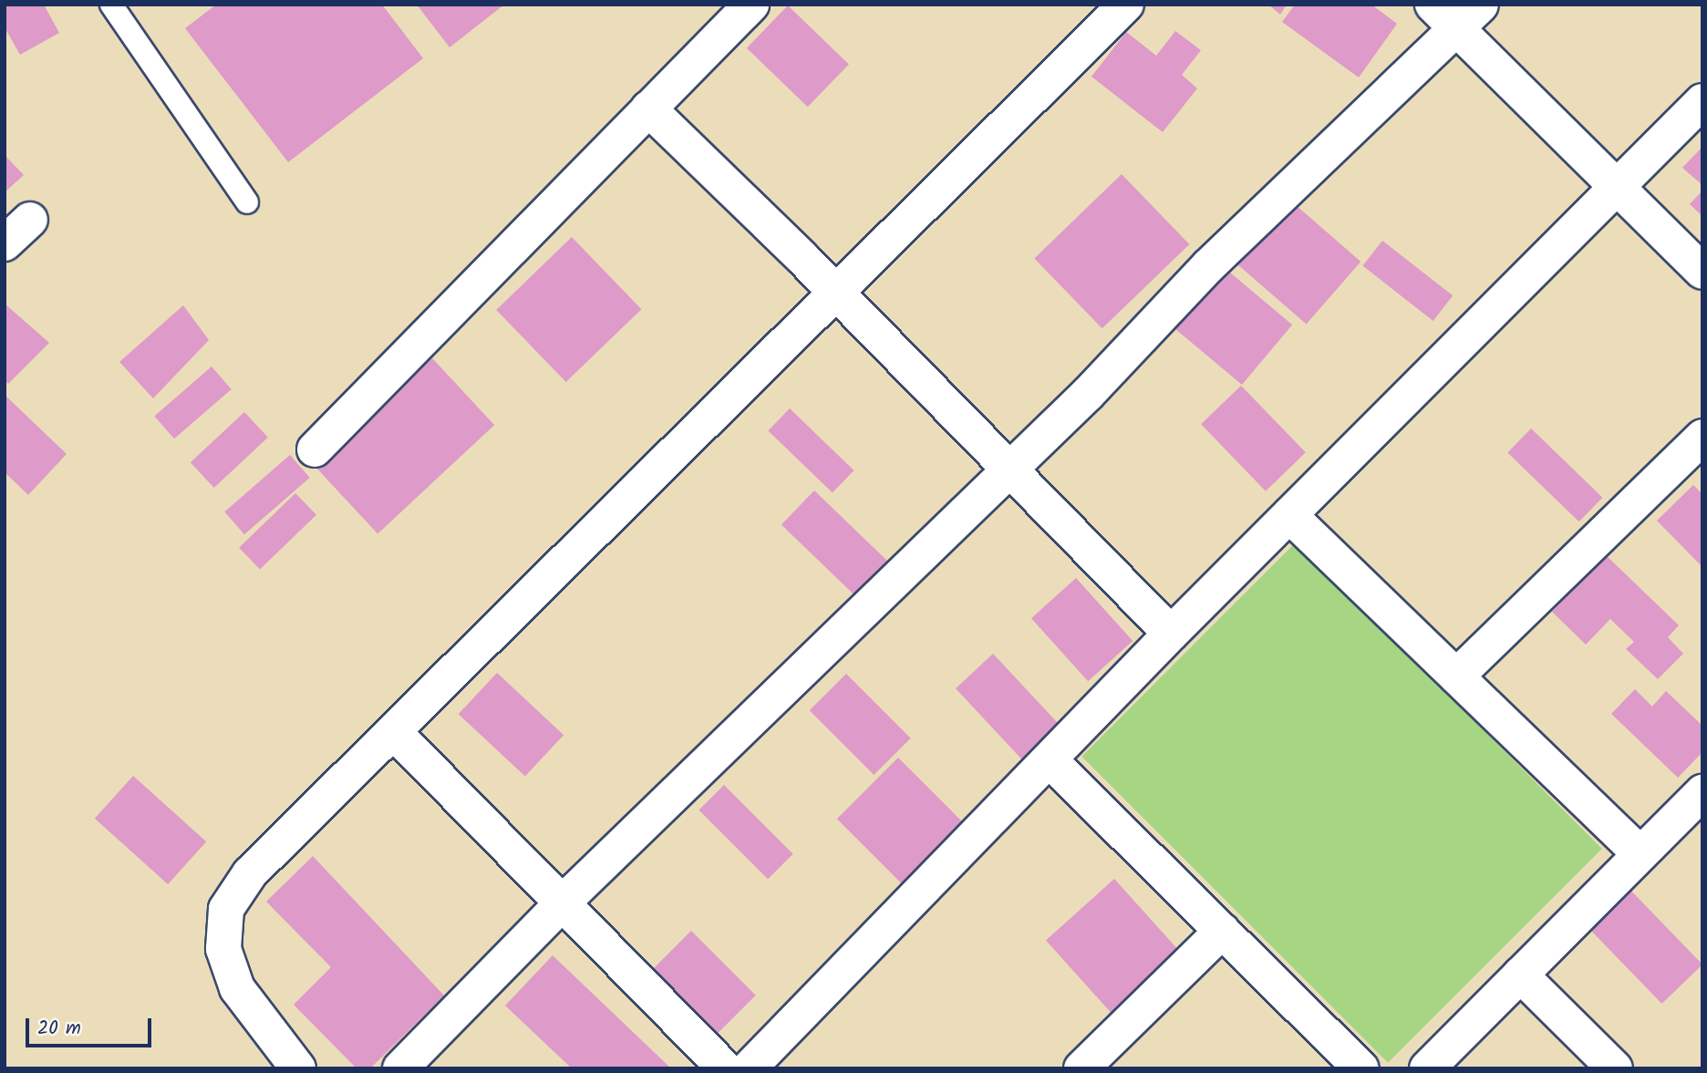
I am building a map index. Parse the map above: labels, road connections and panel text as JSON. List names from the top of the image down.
{
  "scale_bar": "20 m"
}
